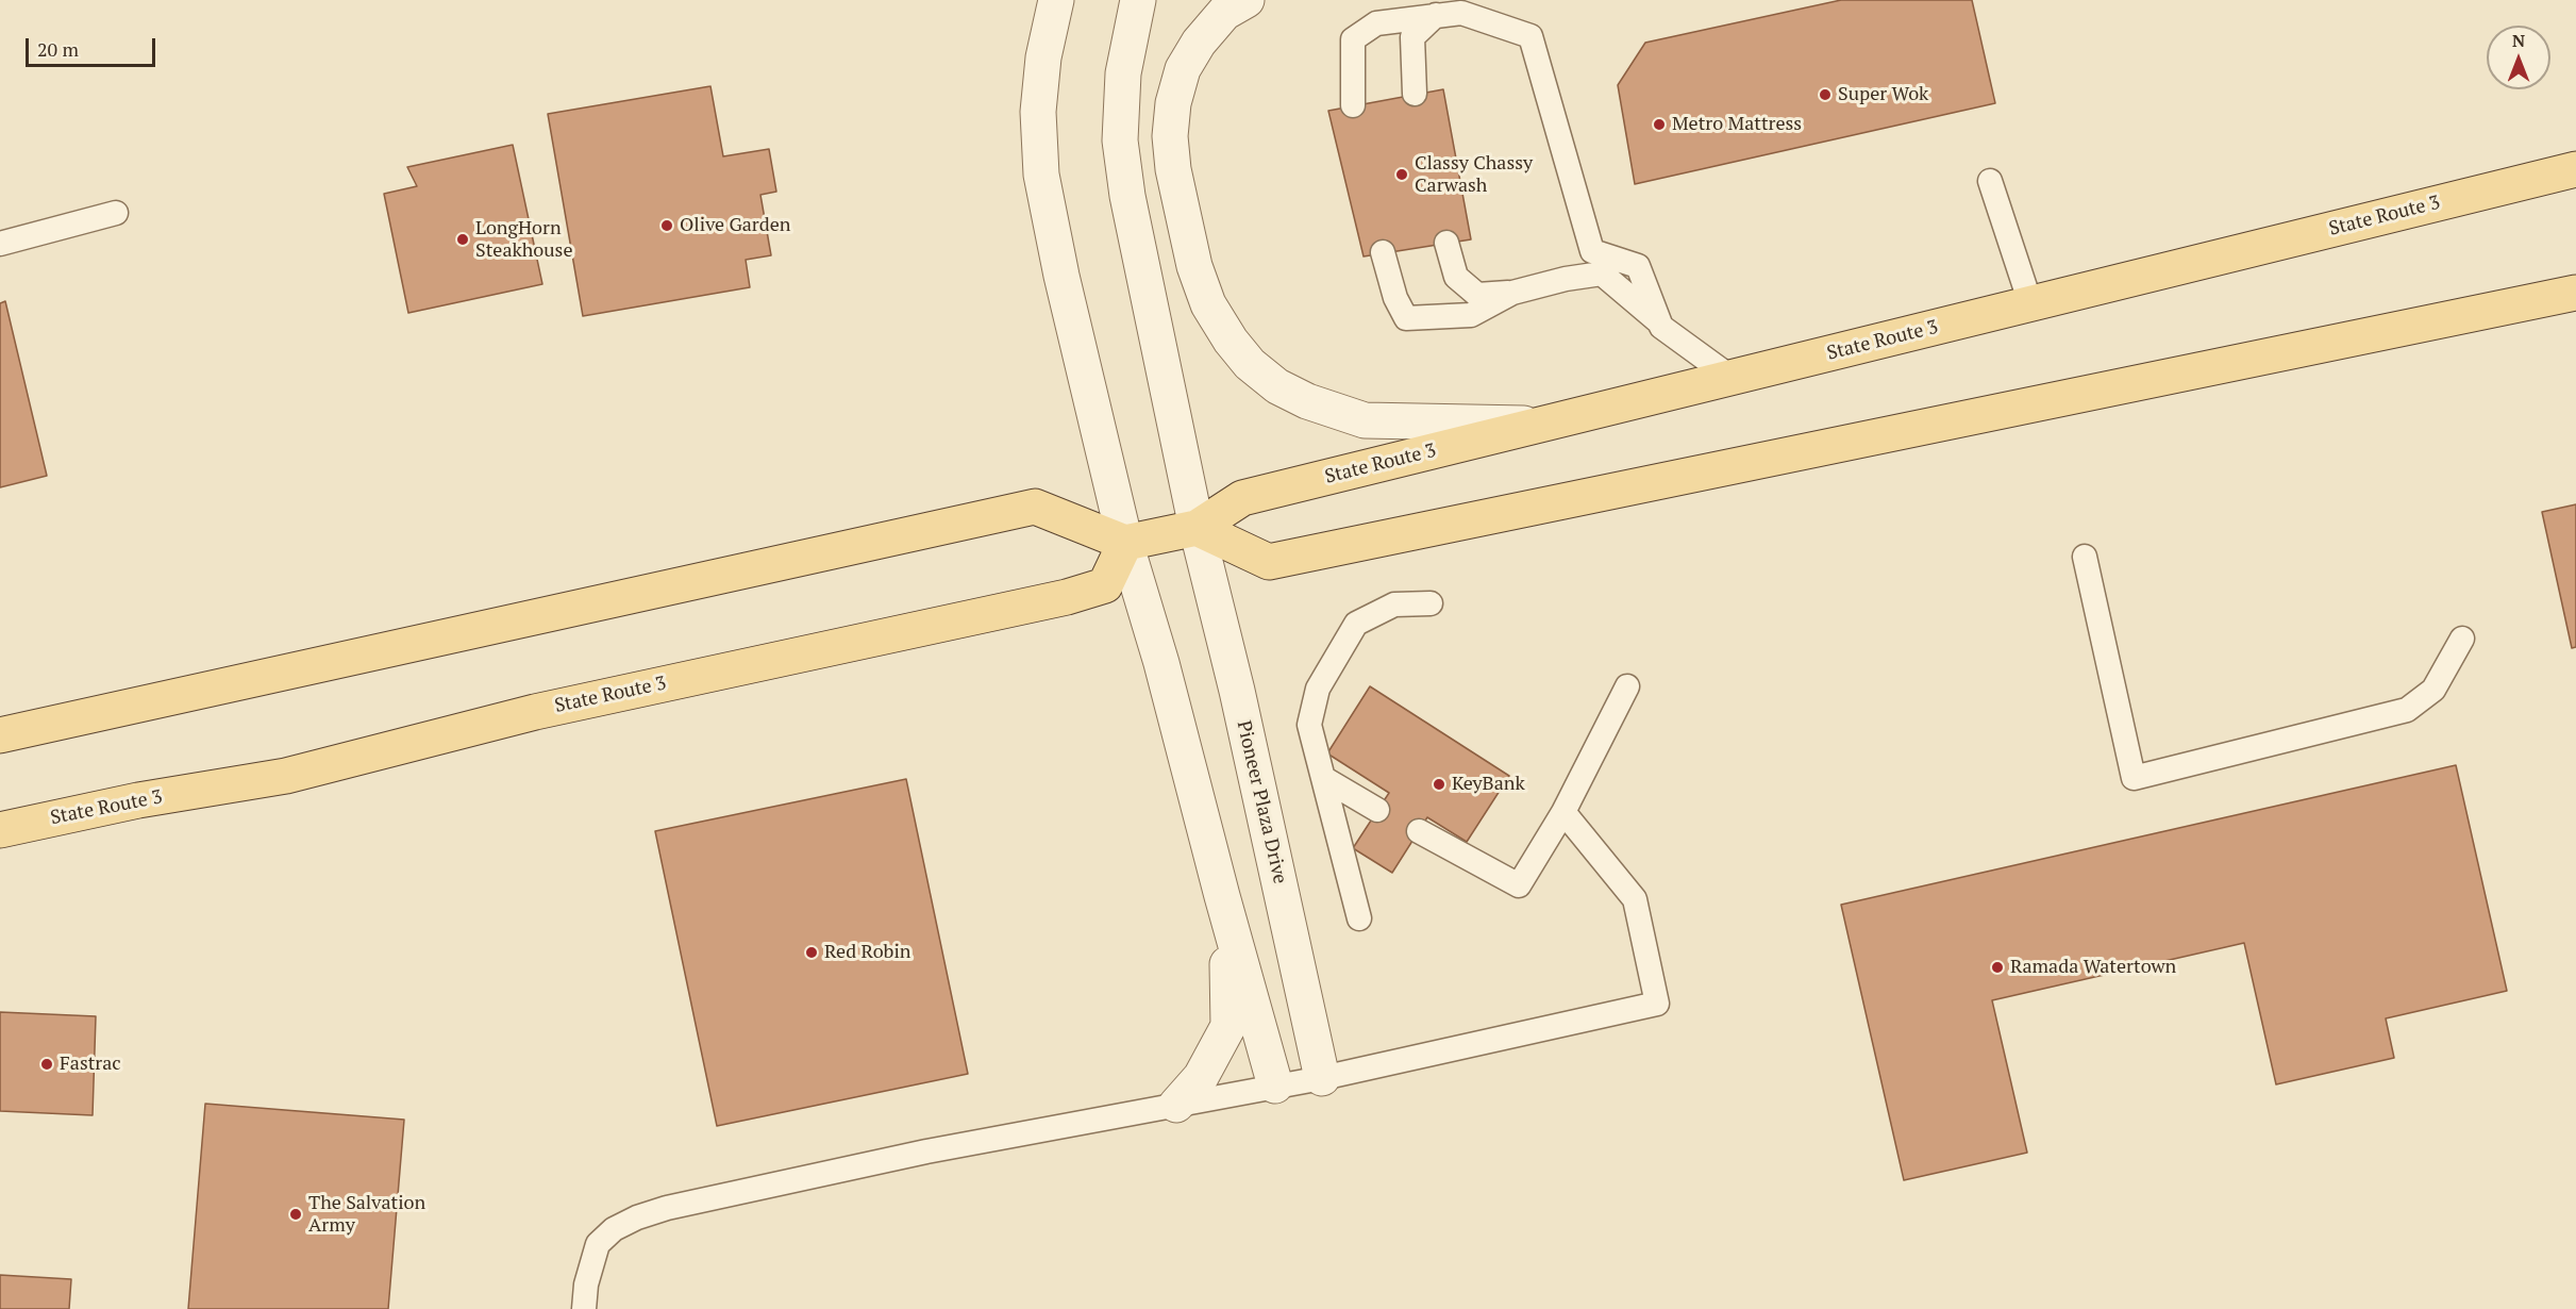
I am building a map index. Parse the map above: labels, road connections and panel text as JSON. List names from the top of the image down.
{
  "streets": {
    "main road": ["State Route 3"],
    "street": ["Pioneer Plaza Drive"]
  },
  "crossings": [
    ["State Route 3", "Pioneer Plaza Drive"]
  ],
  "places": [
    "Super Wok",
    "Metro Mattress",
    "Classy Chassy Carwash",
    "Olive Garden",
    "LongHorn Steakhouse",
    "KeyBank",
    "Red Robin",
    "Ramada Watertown",
    "Fastrac",
    "The Salvation Army"
  ],
  "scale_bar": "20 m",
  "north": "top"
}
